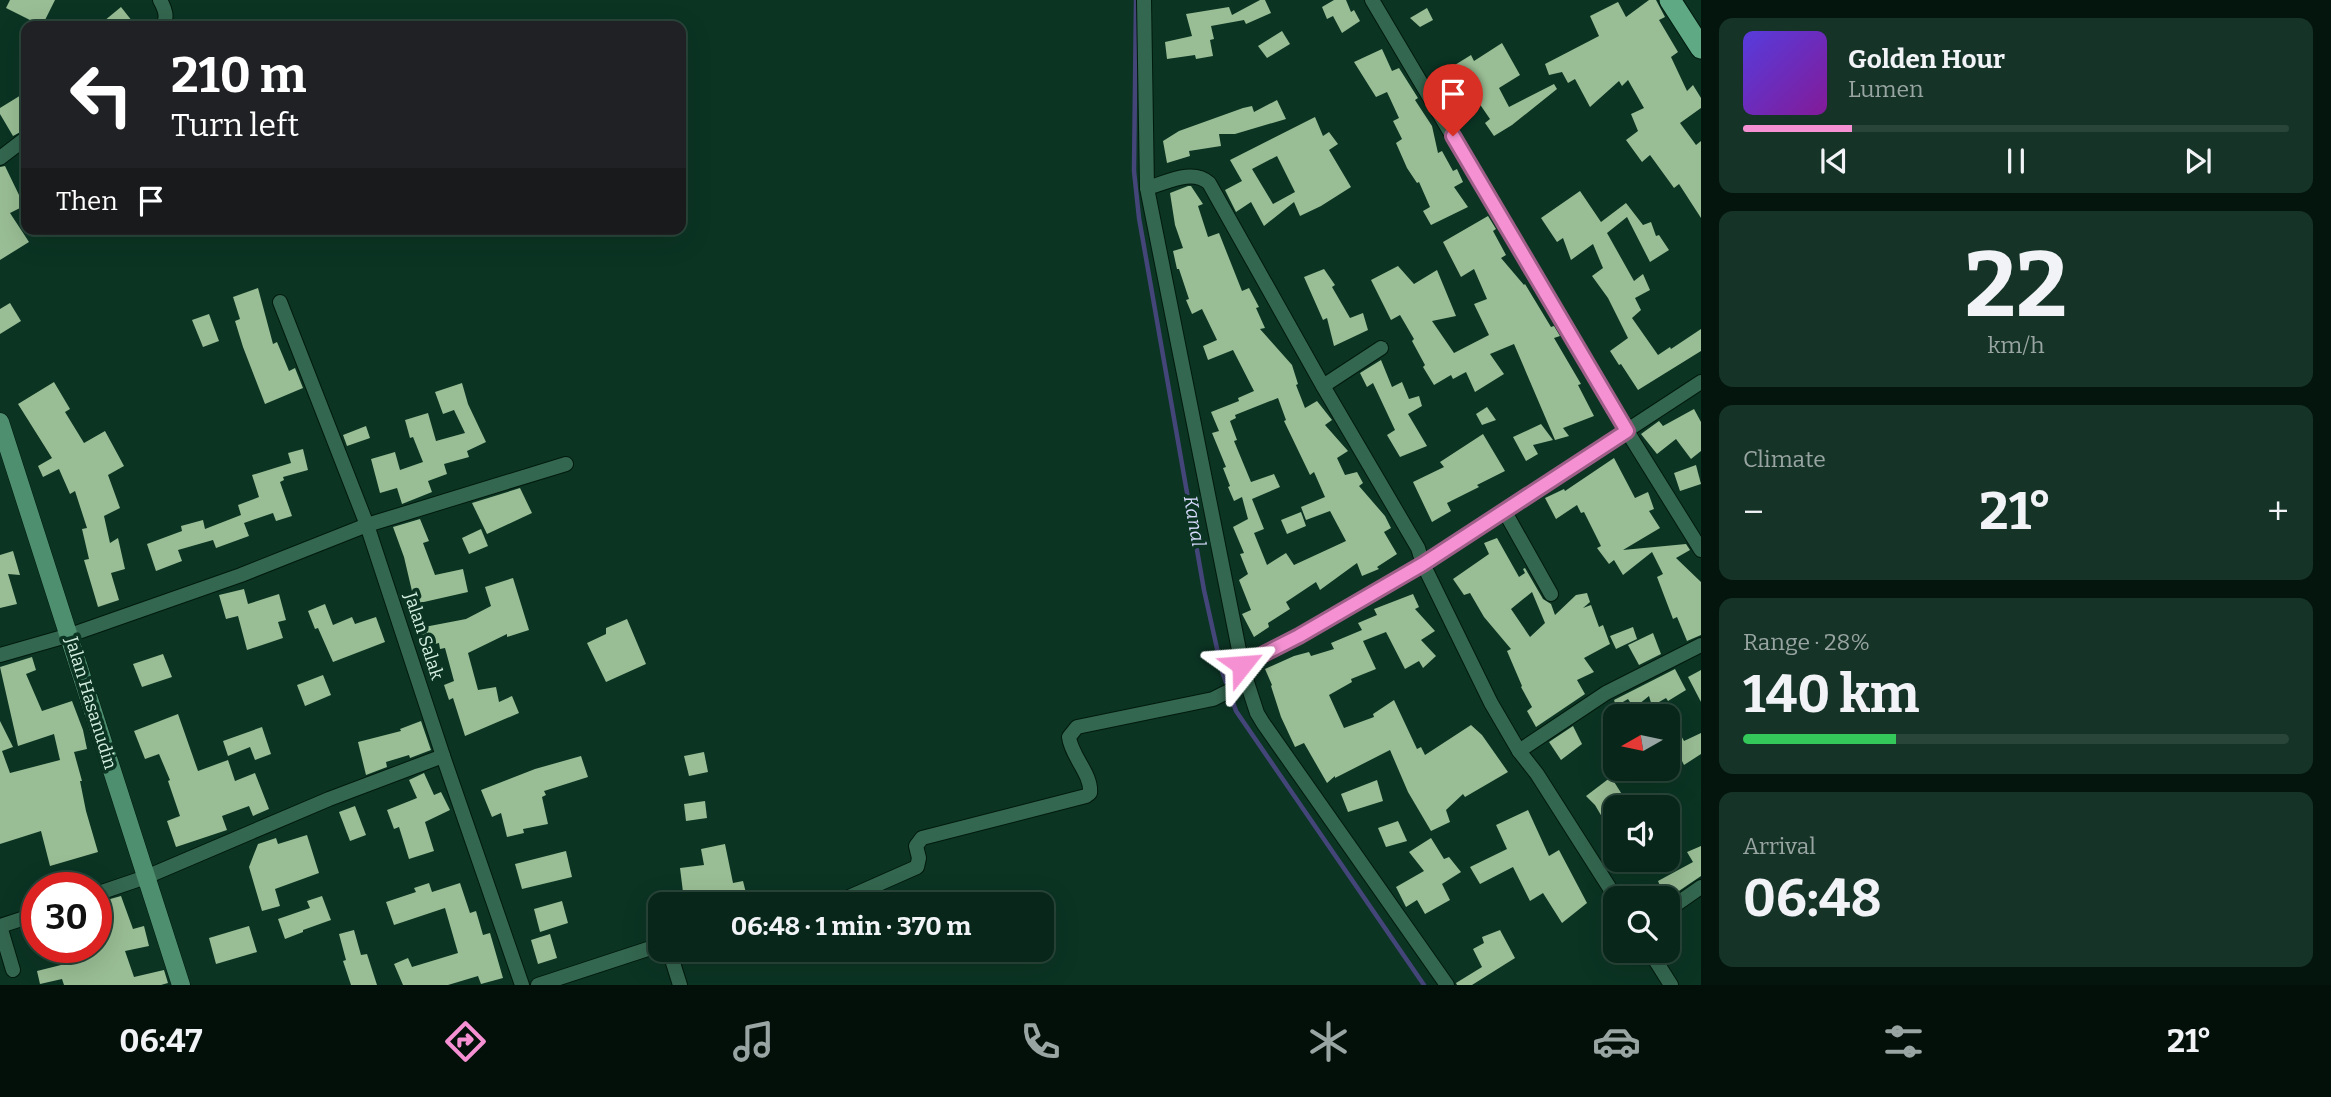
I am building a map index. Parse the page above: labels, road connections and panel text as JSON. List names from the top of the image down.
{
  "streets": {
    "main road": ["Jalan Hasanudin"],
    "street": ["Jalan Salak"]
  },
  "water": ["Kanal"],
  "north": "left",
  "page": {
    "turn": ["210 m", "Turn left"],
    "song": ["Golden Hour", "Lumen"],
    "then": "Then",
    "tile": [
      ["22", "km/h"],
      "Climate",
      ["Range · 28%", "140 km"],
      ["Arrival", "06:48"]
    ],
    "heat": ["−", "21°", "+"],
    "limit": "30",
    "trip": "06:48 · 1 min · 370 m",
    "tabs": ["06:47", "21°"]
  }
}
